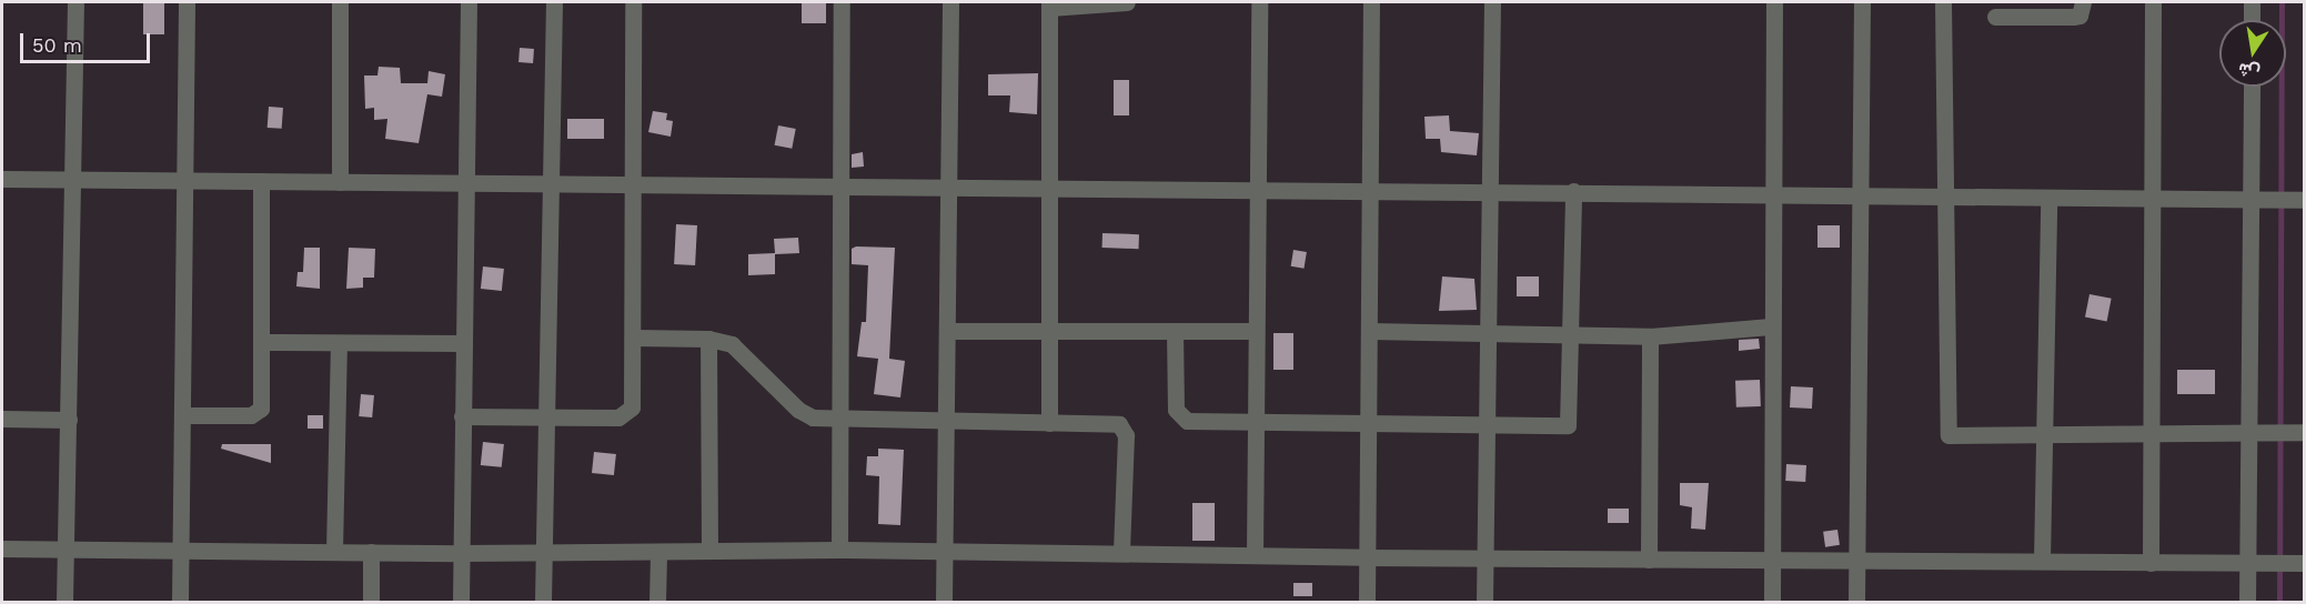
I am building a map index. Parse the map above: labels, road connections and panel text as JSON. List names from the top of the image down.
{
  "scale_bar": "50 m",
  "north": "bottom"
}
